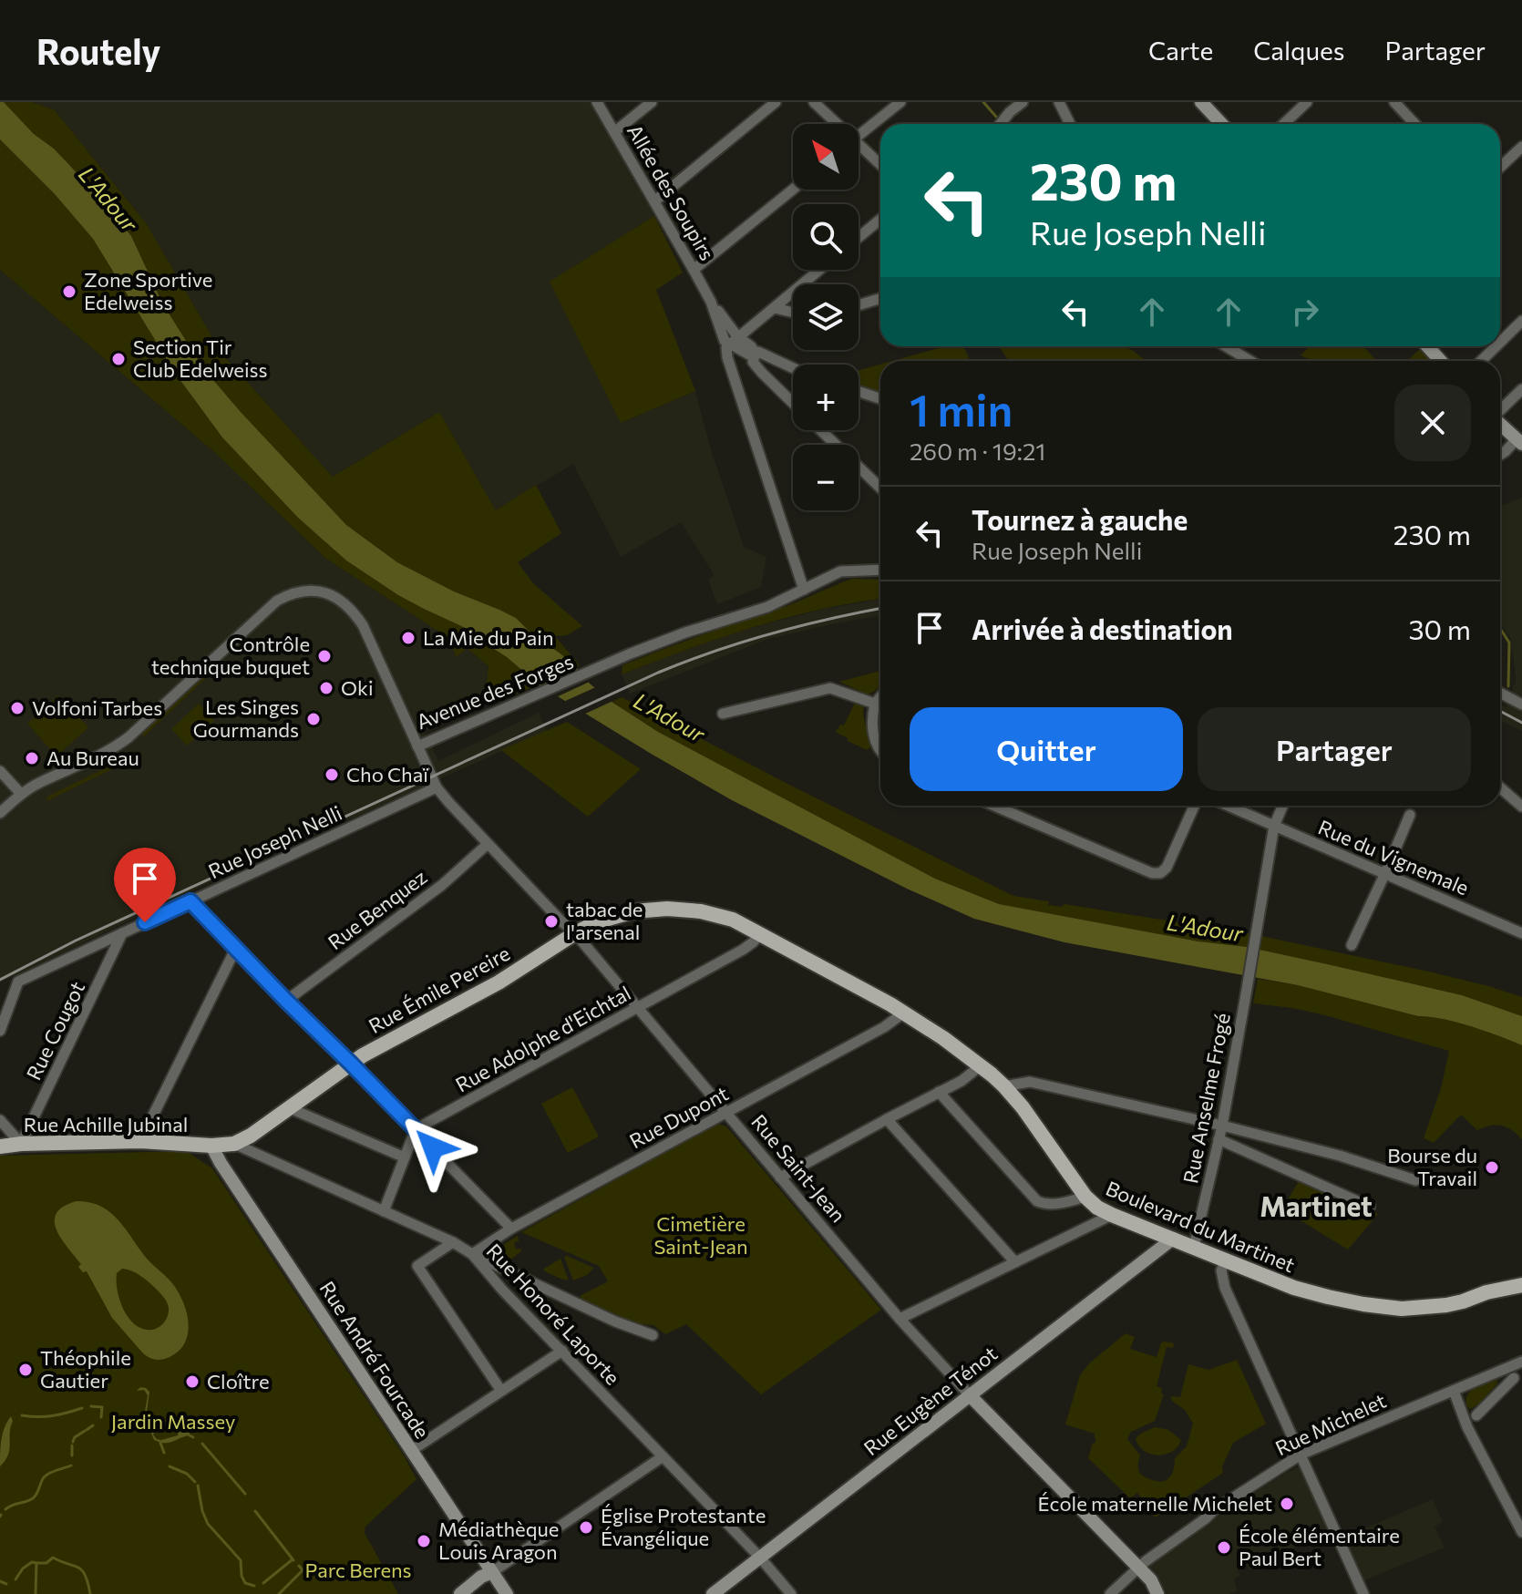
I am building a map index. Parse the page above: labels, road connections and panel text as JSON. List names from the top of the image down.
{
  "streets": {
    "main road": ["Rue Émile Pereire", "Rue Achille Jubinal", "Boulevard du Martinet"],
    "street": [
      "Allée des Soupirs",
      "Avenue des Forges",
      "Rue Joseph Nelli",
      "Rue du Vignemale",
      "Rue Benquez",
      "Rue Cougot",
      "Rue Adolphe d'Eichtal",
      "Rue Anselme Frogé",
      "Rue Dupont",
      "Rue Saint-Jean",
      "Rue Honoré Laporte",
      "Rue André Fourcade",
      "Rue Eugène Ténot",
      "Rue Michelet"
    ]
  },
  "crossings": [
    ["Allée des Soupirs", "Avenue des Forges"],
    ["Avenue des Forges", "Rue Saint-Jean"],
    ["Rue Joseph Nelli", "Rue Cougot"],
    ["Rue Joseph Nelli", "Rue Saint-Jean"],
    ["Rue du Vignemale", "Rue Anselme Frogé"],
    ["Rue Benquez", "Rue Saint-Jean"],
    ["Rue Émile Pereire", "Rue Achille Jubinal"],
    ["Rue Émile Pereire", "Rue Saint-Jean"],
    ["Rue Émile Pereire", "Boulevard du Martinet"],
    ["Rue Émile Pereire", "Rue Honoré Laporte"],
    ["Rue Émile Pereire", "Rue André Fourcade"],
    ["Rue Cougot", "Rue Achille Jubinal"],
    ["Rue Adolphe d'Eichtal", "Rue Saint-Jean"],
    ["Rue Adolphe d'Eichtal", "Boulevard du Martinet"],
    ["Rue Anselme Frogé", "Boulevard du Martinet"],
    ["Rue Dupont", "Rue Saint-Jean"],
    ["Rue Dupont", "Boulevard du Martinet"],
    ["Rue Dupont", "Rue Honoré Laporte"],
    ["Rue Achille Jubinal", "Rue André Fourcade"],
    ["Rue Saint-Jean", "Boulevard du Martinet"],
    ["Rue Saint-Jean", "Rue Eugène Ténot"],
    ["Rue Saint-Jean", "Rue Michelet"],
    ["Boulevard du Martinet", "Rue Eugène Ténot"],
    ["Rue Honoré Laporte", "Rue Eugène Ténot"]
  ],
  "districts": ["Martinet"],
  "water": ["L'Adour"],
  "parks": ["Cimetière Saint-Jean", "Jardin Massey", "Parc Berens"],
  "places": [
    "Zone Sportive Edelweiss",
    "Section Tir Club Edelweiss",
    "La Mie du Pain",
    "Contrôle technique buquet",
    "Oki",
    "Volfoni Tarbes",
    "Les Singes Gourmands",
    "Au Bureau",
    "Cho Chaï",
    "tabac de l'arsenal",
    "Bourse du Travail",
    "Théophile Gautier",
    "Cloître",
    "École maternelle Michelet",
    "Église Protestante Évangélique",
    "Médiathèque Louis Aragon",
    "École élémentaire Paul Bert"
  ],
  "north": "top left",
  "page": {
    "header": "Routely",
    "nav": ["Carte", "Calques", "Partager"],
    "map_buttons": ["+", "−"],
    "turn": ["230 m", "Rue Joseph Nelli"],
    "heading": ["1 min", "260 m · 19:21"],
    "list": [
      {
        "name": "Tournez à gauche",
        "note": "Rue Joseph Nelli",
        "value": "230 m"
      },
      {
        "name": "Arrivée à destination",
        "value": "30 m"
      }
    ],
    "buttons": ["Quitter", "Partager"]
  }
}
